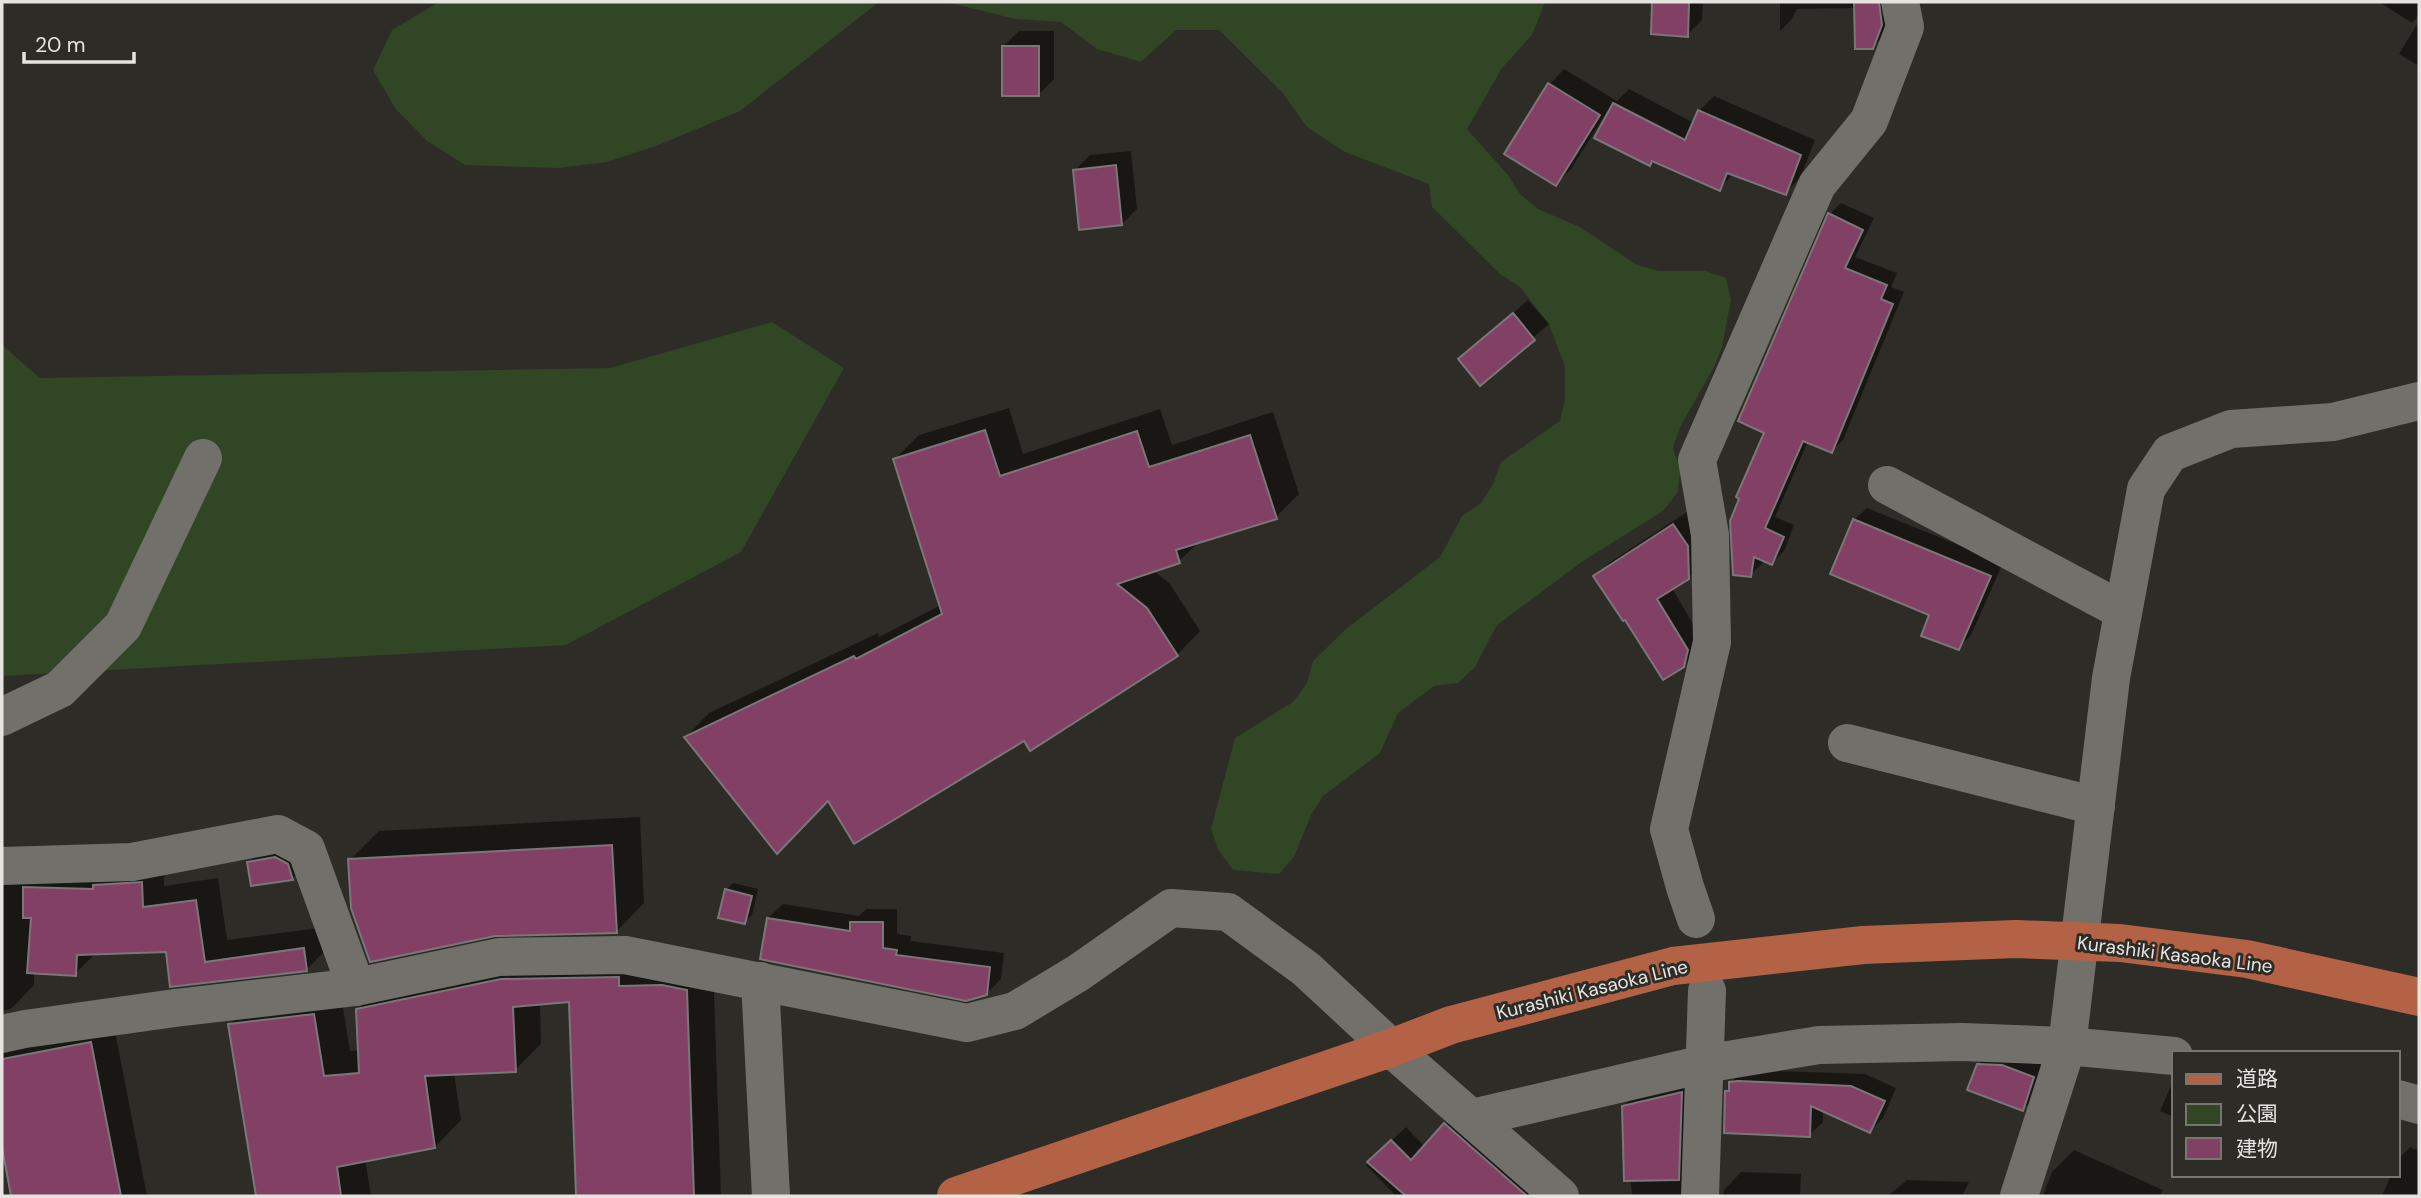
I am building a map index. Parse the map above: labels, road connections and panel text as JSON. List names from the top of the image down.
{
  "streets": {
    "main road": ["Kurashiki Kasaoka Line"]
  },
  "legend": ["道路", "公園", "建物"],
  "scale_bar": "20 m"
}
